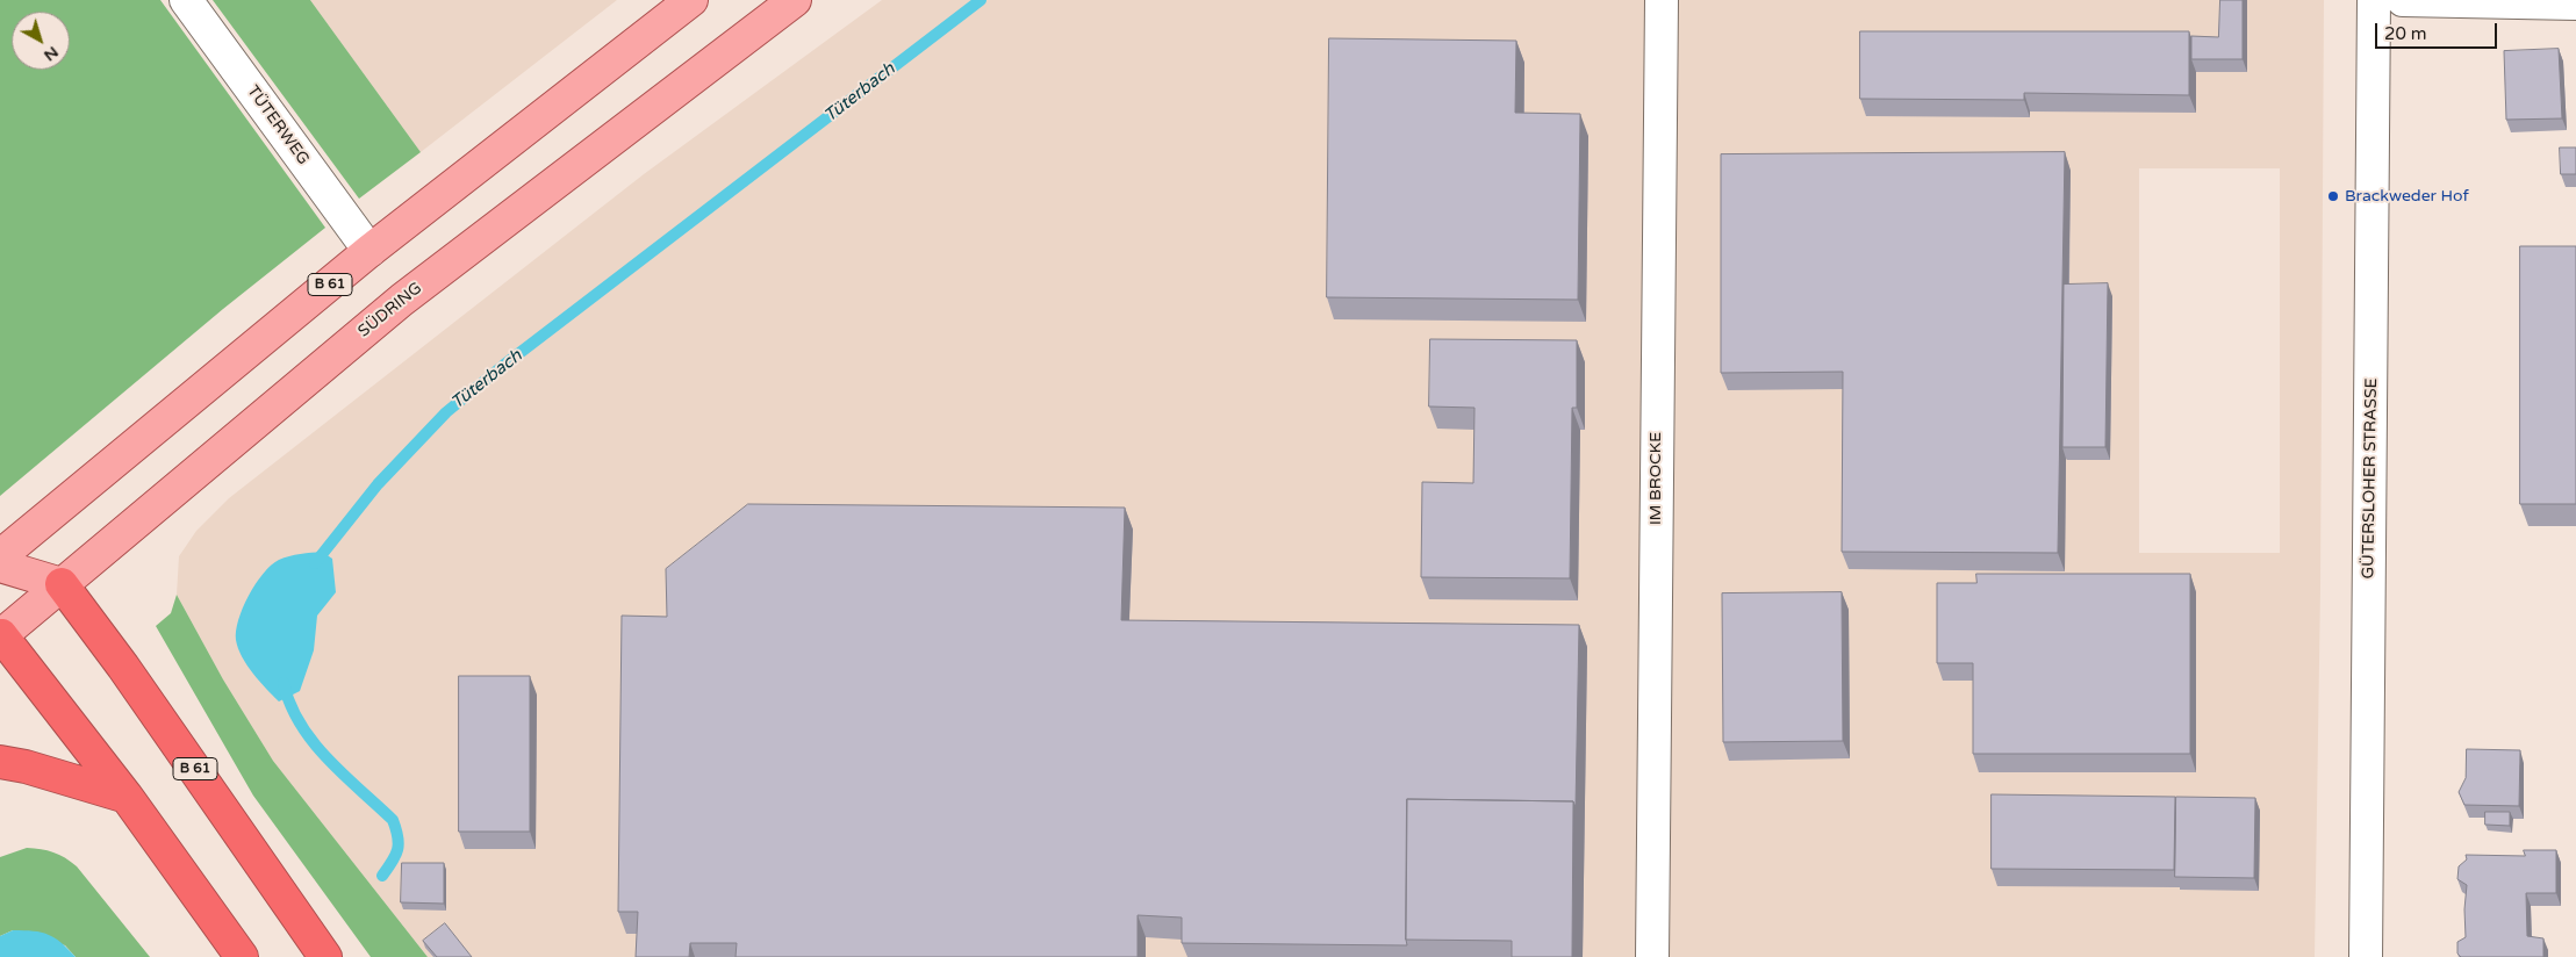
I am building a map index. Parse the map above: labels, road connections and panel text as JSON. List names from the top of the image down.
{
  "streets": {
    "highway": ["B 61"],
    "main road": ["SÜDRING"],
    "street": ["TÜTERWEG", "IM BROCKE", "GÜTERSLOHER STRASSE"]
  },
  "crossings": [
    ["TÜTERWEG", "B 61"],
    ["B 61", "SÜDRING"]
  ],
  "water": ["Tüterbach"],
  "places": ["Brackweder Hof"],
  "scale_bar": "20 m",
  "north": "bottom right"
}
